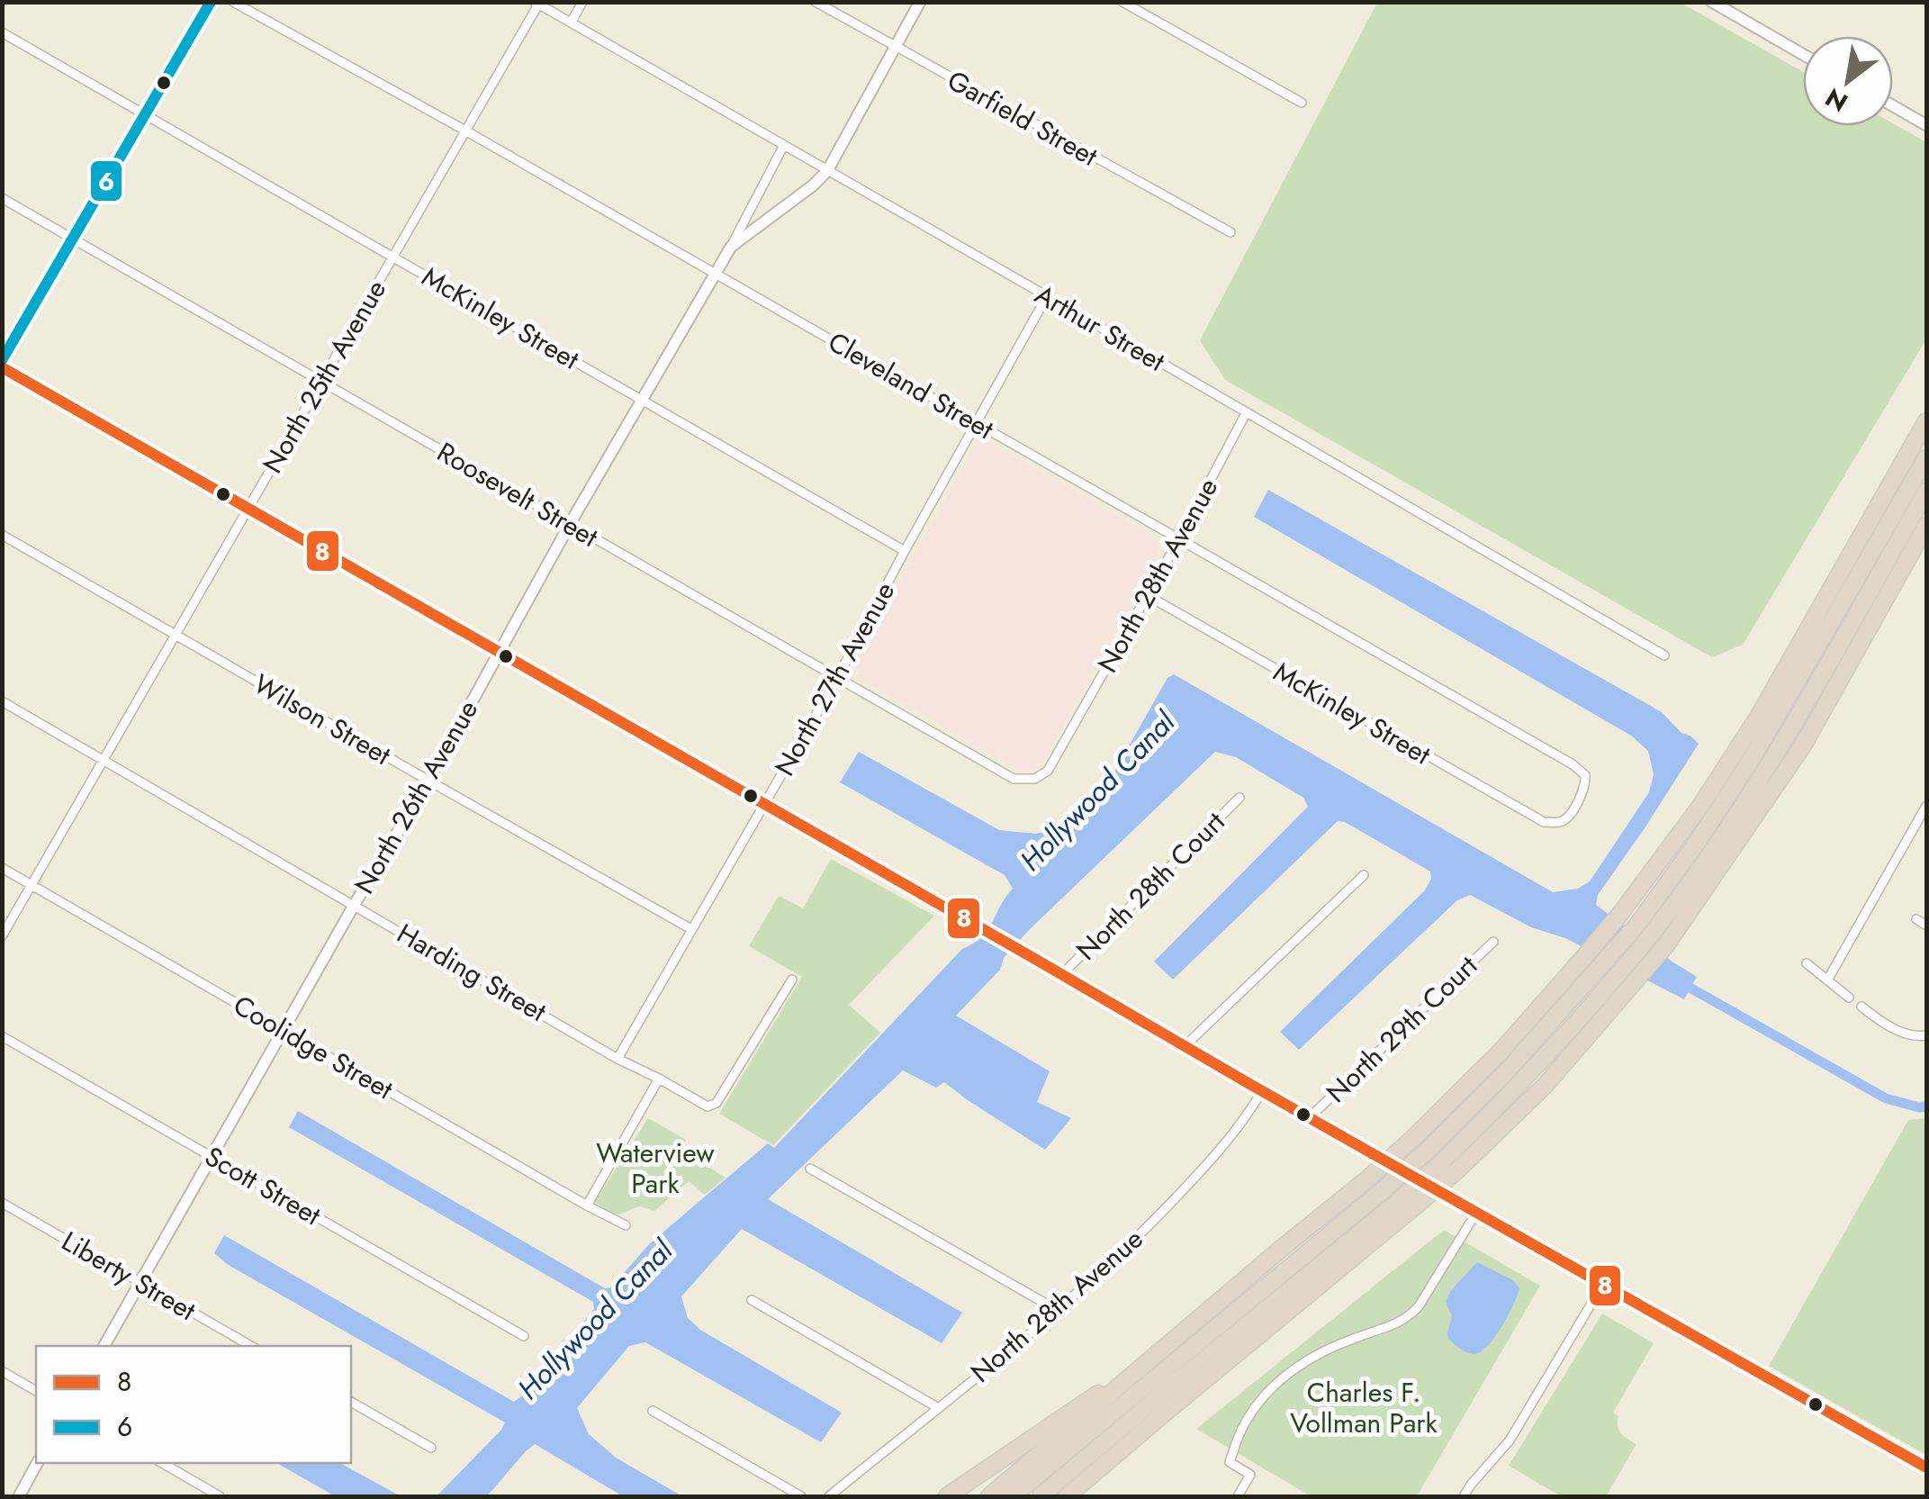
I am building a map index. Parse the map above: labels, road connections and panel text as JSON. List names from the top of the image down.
{
  "streets": {
    "street": [
      "Garfield Street",
      "McKinley Street",
      "Arthur Street",
      "North 25th Avenue",
      "Cleveland Street",
      "Roosevelt Street",
      "North 28th Avenue",
      "North 27th Avenue",
      "Wilson Street",
      "North 26th Avenue",
      "North 28th Court",
      "Harding Street",
      "North 29th Court",
      "Coolidge Street",
      "Scott Street",
      "Liberty Street"
    ]
  },
  "crossings": [
    ["Garfield Street", "North 26th Avenue"],
    ["McKinley Street", "North 25th Avenue"],
    ["McKinley Street", "Cleveland Street"],
    ["McKinley Street", "North 28th Avenue"],
    ["McKinley Street", "North 27th Avenue"],
    ["McKinley Street", "North 26th Avenue"],
    ["Arthur Street", "North 25th Avenue"],
    ["Arthur Street", "North 28th Avenue"],
    ["Arthur Street", "North 27th Avenue"],
    ["Arthur Street", "North 26th Avenue"],
    ["North 25th Avenue", "Cleveland Street"],
    ["North 25th Avenue", "Roosevelt Street"],
    ["North 25th Avenue", "Wilson Street"],
    ["North 25th Avenue", "Harding Street"],
    ["North 25th Avenue", "Coolidge Street"],
    ["Cleveland Street", "North 28th Avenue"],
    ["Cleveland Street", "North 27th Avenue"],
    ["Cleveland Street", "North 26th Avenue"],
    ["Roosevelt Street", "North 28th Avenue"],
    ["Roosevelt Street", "North 27th Avenue"],
    ["Roosevelt Street", "North 26th Avenue"],
    ["North 27th Avenue", "Wilson Street"],
    ["North 27th Avenue", "Harding Street"],
    ["Wilson Street", "North 26th Avenue"],
    ["North 26th Avenue", "Harding Street"],
    ["North 26th Avenue", "Coolidge Street"],
    ["North 26th Avenue", "Scott Street"],
    ["North 26th Avenue", "Liberty Street"]
  ],
  "water": ["Hollywood Canal"],
  "parks": ["Waterview Park", "Charles F. Vollman Park"],
  "lines": ["transit line 6", "transit line 8"],
  "legend": ["8", "6"],
  "north": "bottom left"
}
